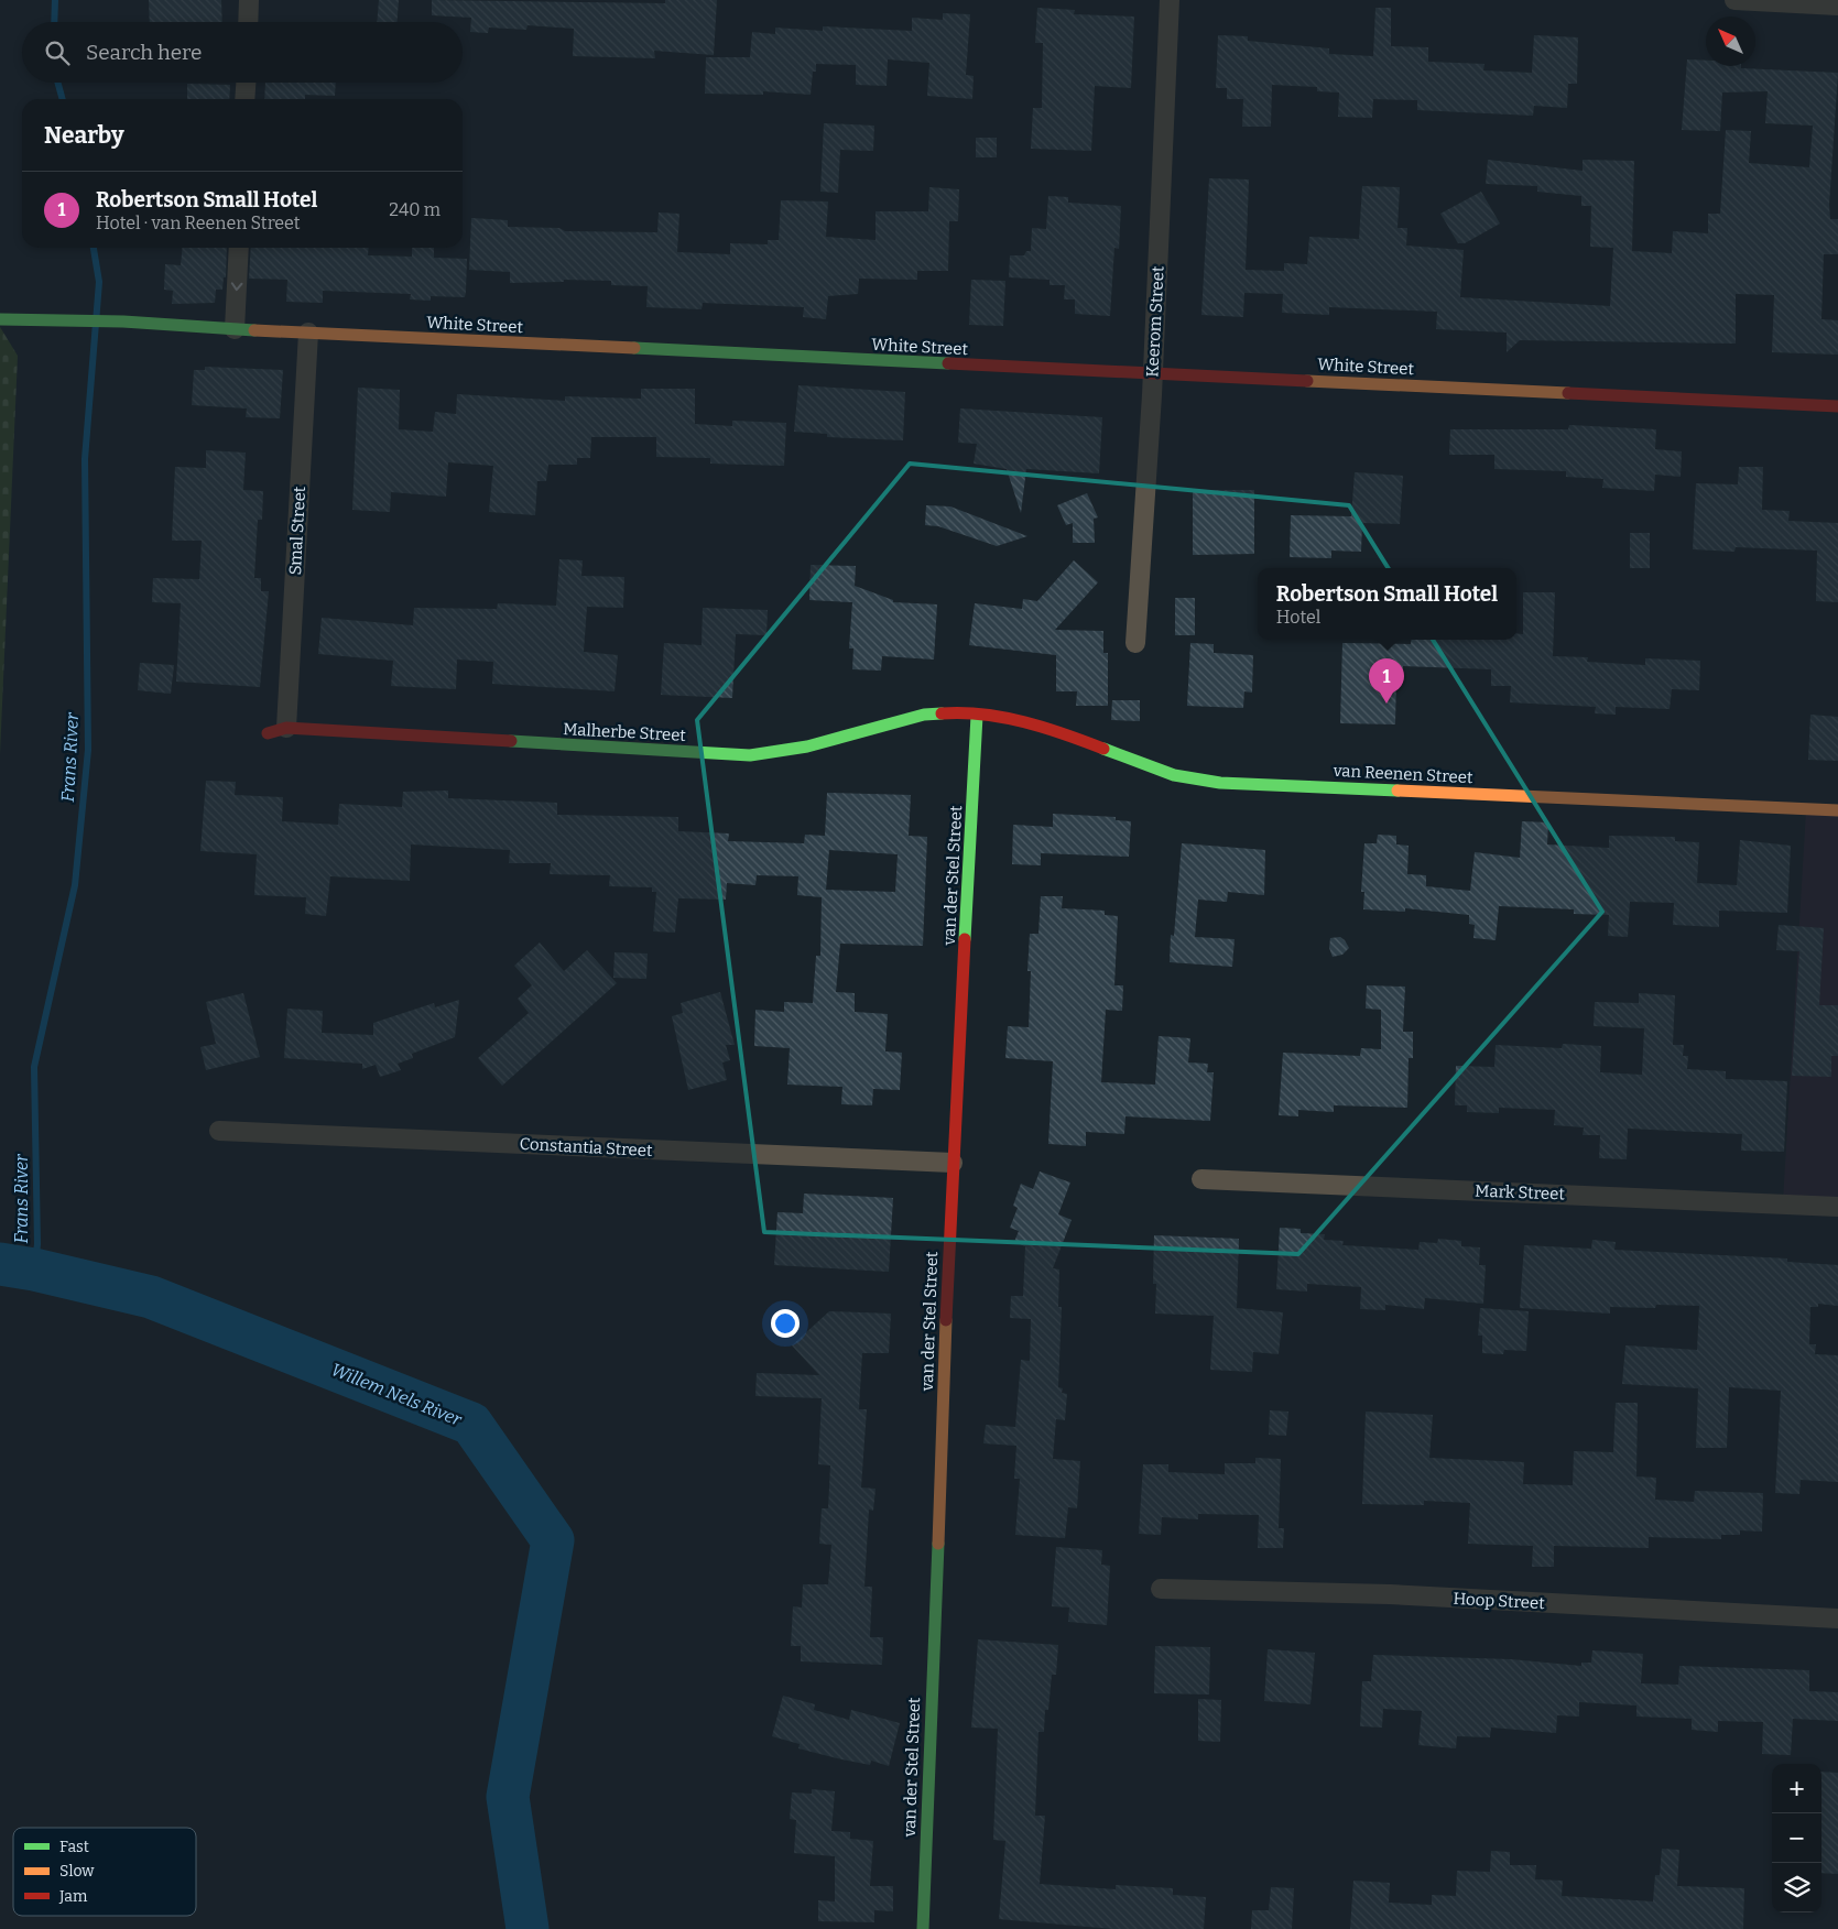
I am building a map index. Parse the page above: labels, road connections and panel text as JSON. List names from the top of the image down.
{
  "streets": {
    "street": [
      "Keerom Street",
      "White Street",
      "Smal Street",
      "Malherbe Street",
      "van Reenen Street",
      "van der Stel Street",
      "Constantia Street",
      "Mark Street",
      "Hoop Street"
    ]
  },
  "crossings": [
    ["Keerom Street", "White Street"],
    ["White Street", "Smal Street"],
    ["Smal Street", "Malherbe Street"],
    ["Malherbe Street", "van Reenen Street"],
    ["Malherbe Street", "van der Stel Street"],
    ["van Reenen Street", "van der Stel Street"],
    ["van der Stel Street", "Constantia Street"]
  ],
  "water": ["Frans River", "Willem Nels River"],
  "legend": ["Fast", "Slow", "Jam"],
  "north": "top left",
  "page": {
    "search": "Search here",
    "heading": "Nearby",
    "list": [
      {
        "mark": "1",
        "name": "Robertson Small Hotel",
        "note": "Hotel · van Reenen Street",
        "value": "240 m"
      }
    ],
    "popup": ["Robertson Small Hotel", "Hotel"],
    "pins": "1",
    "map_buttons": ["+", "−"]
  }
}
